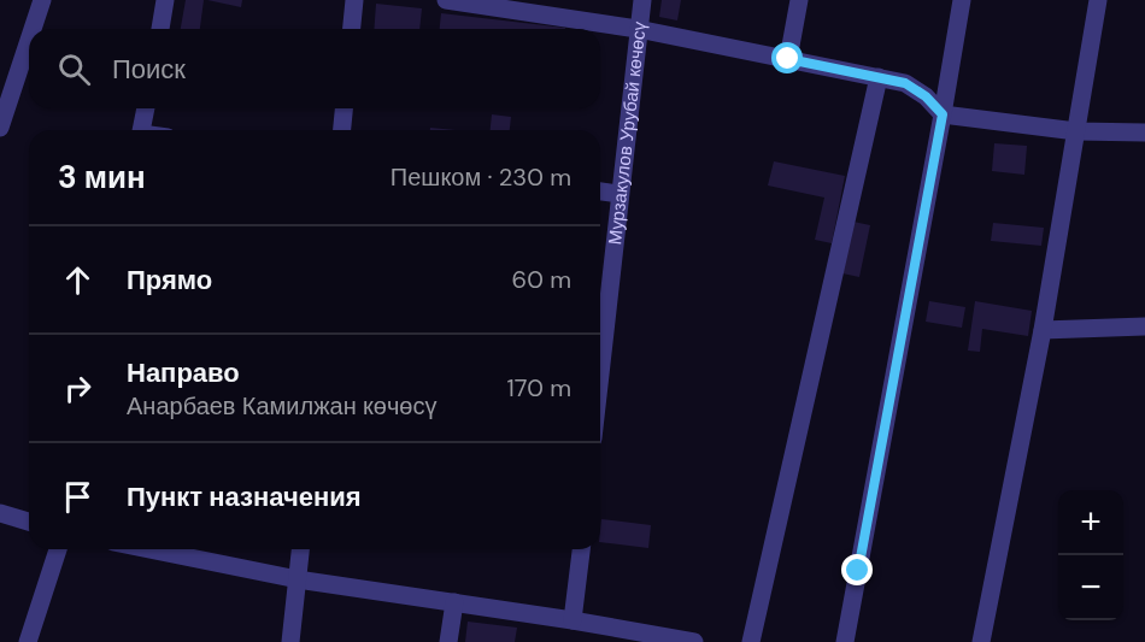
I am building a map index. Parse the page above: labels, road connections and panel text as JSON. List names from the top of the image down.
{
  "streets": {
    "street": ["Мурзакулов Урубай көчөсү"]
  },
  "page": {
    "search": "Поиск",
    "heading": ["3 мин", "Пешком · 230 m"],
    "list": [
      ["Прямо", "60 m"],
      ["Направо", "Анарбаев Камилжан көчөсү", "170 m"],
      "Пункт назначения"
    ],
    "map_buttons": ["+", "−"]
  }
}
